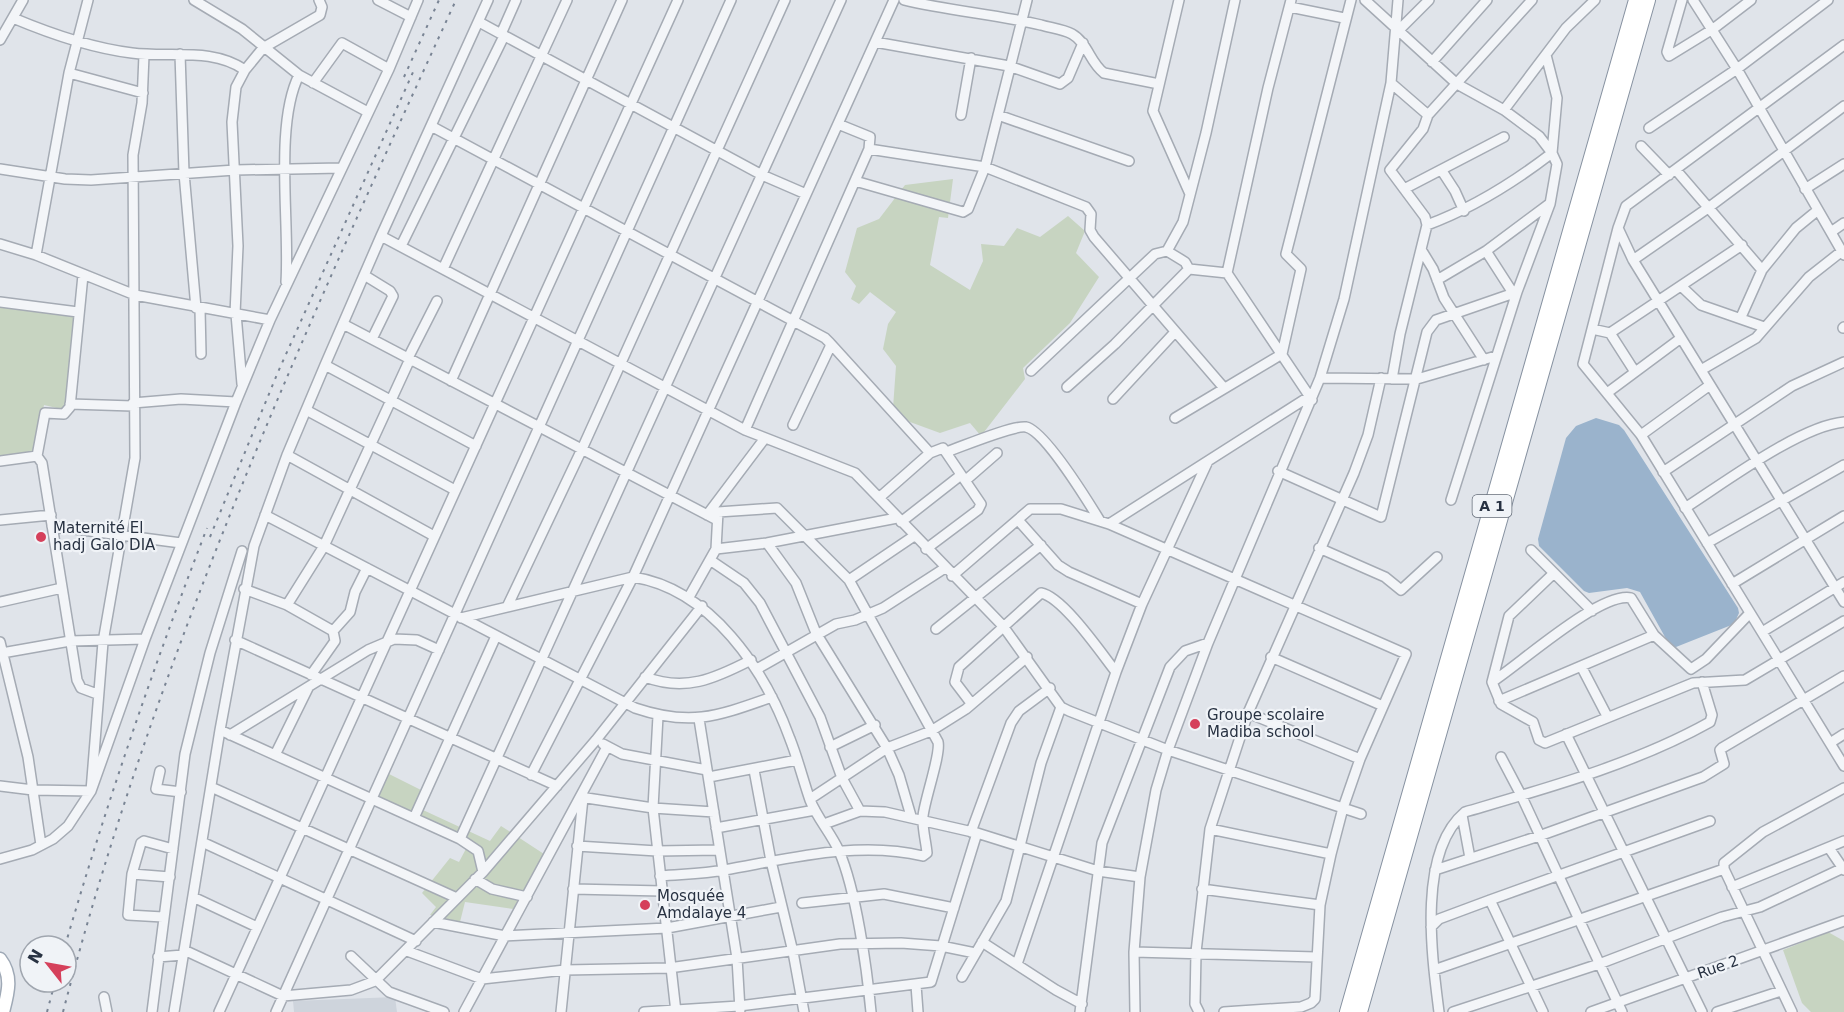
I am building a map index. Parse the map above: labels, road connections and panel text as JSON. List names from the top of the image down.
{
  "streets": {
    "highway": ["A 1"],
    "street": ["Rue 2"]
  },
  "places": ["Maternité El hadj Galo DIA", "Groupe scolaire Madiba school", "Mosquée Amdalaye 4"],
  "north": "top left"
}
